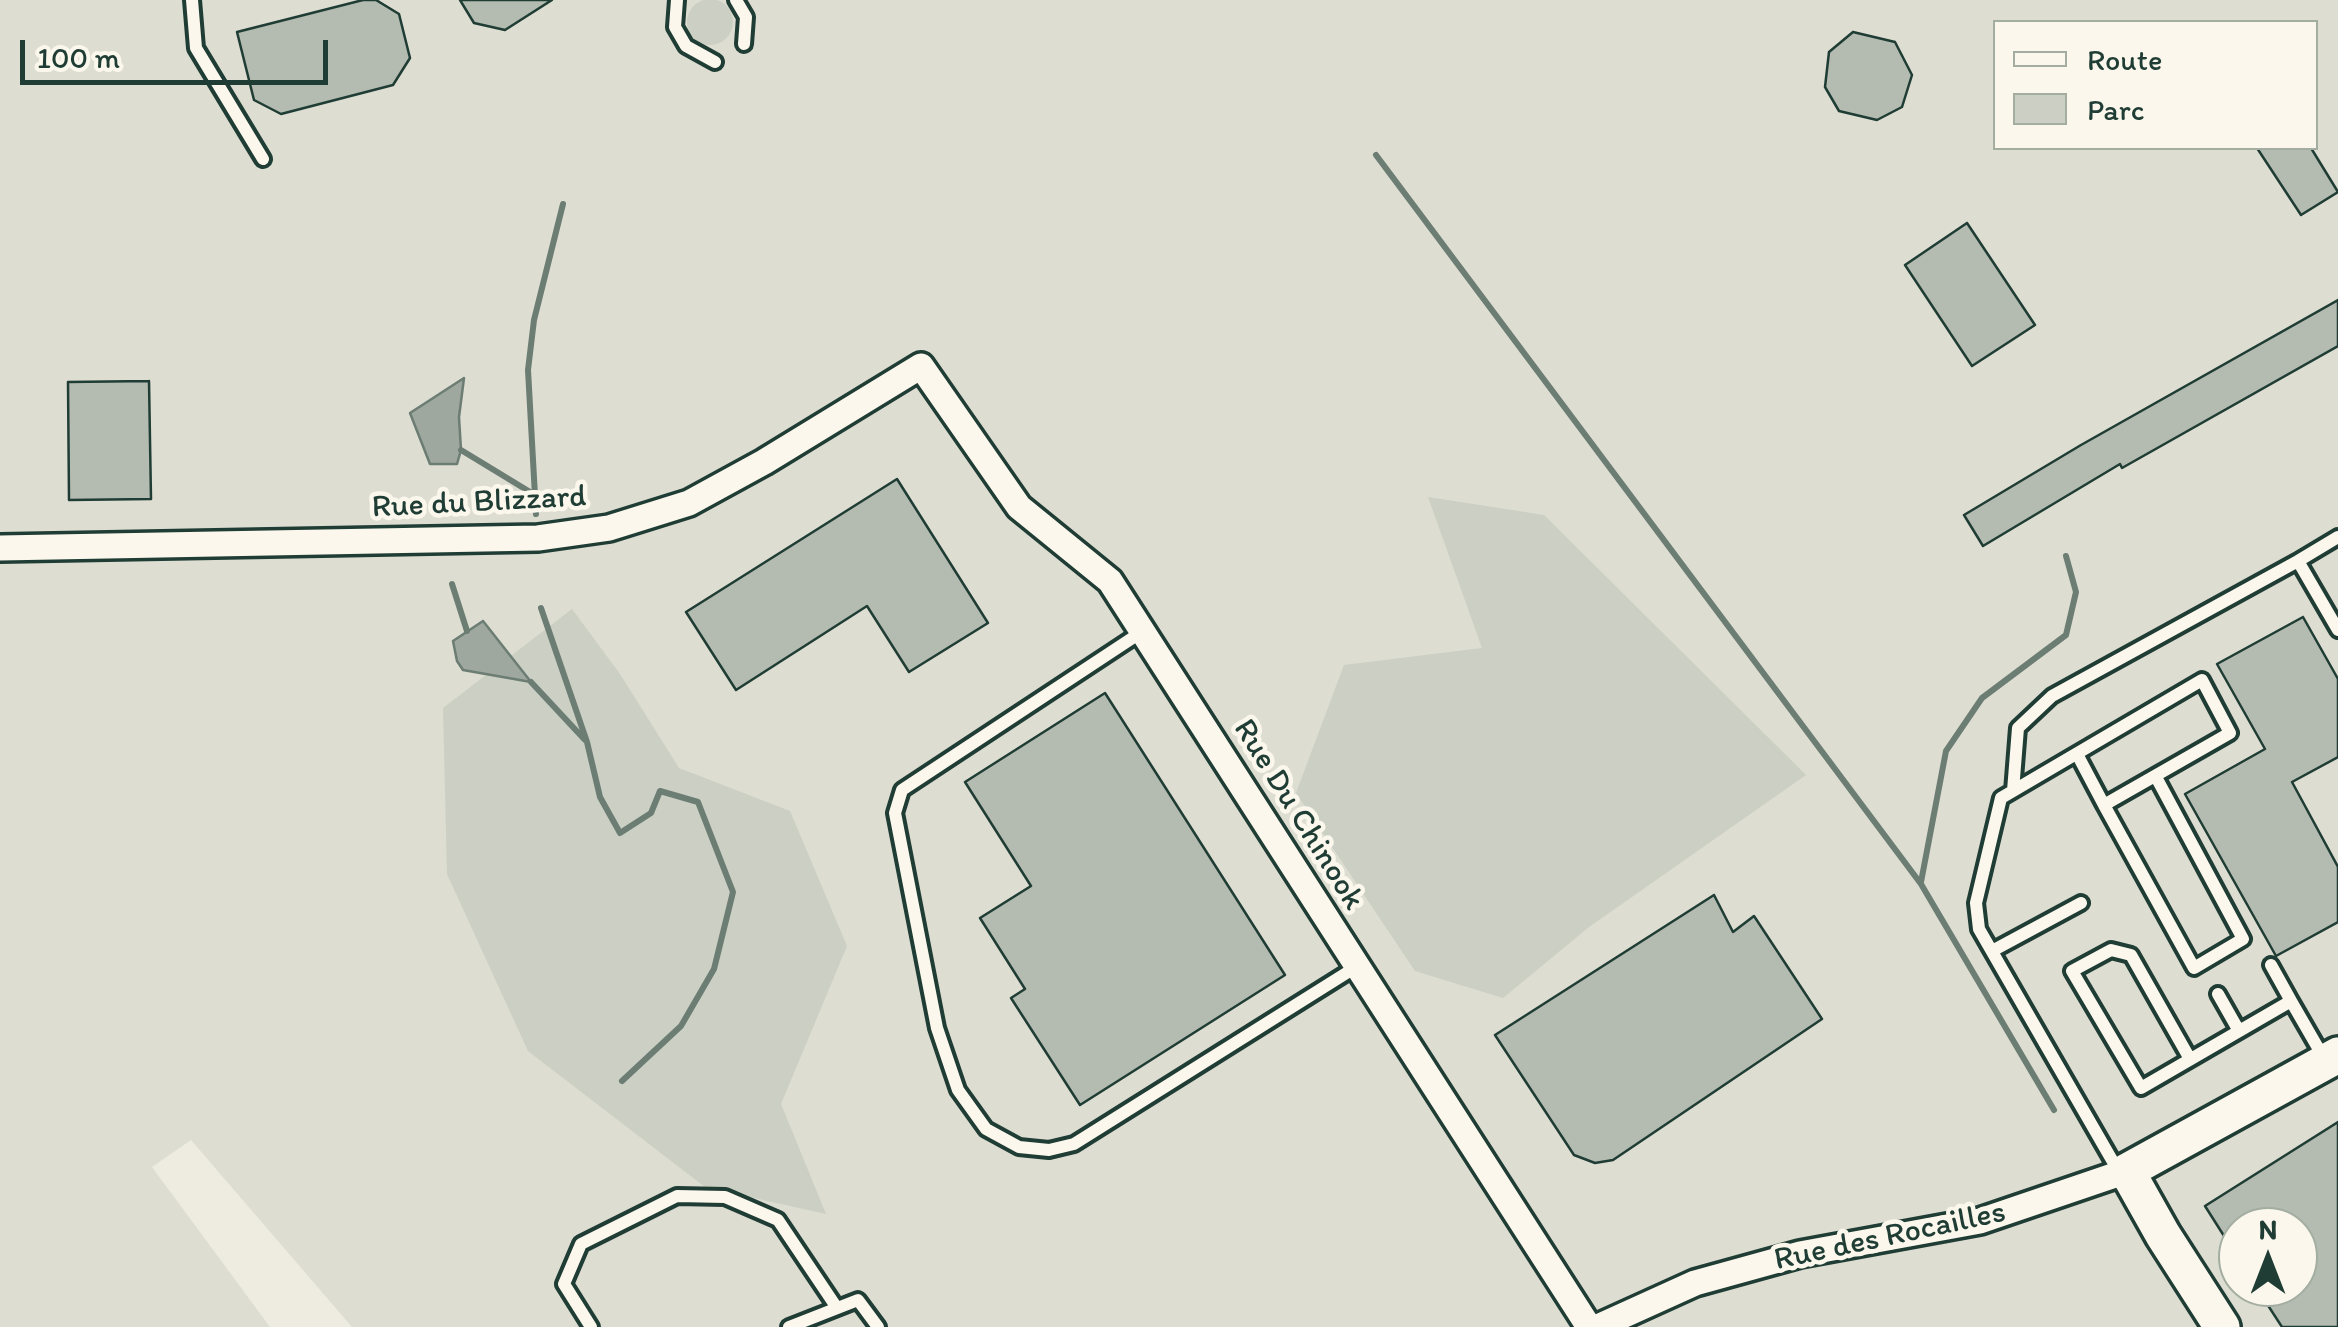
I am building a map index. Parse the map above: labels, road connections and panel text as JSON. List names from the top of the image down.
{
  "streets": {
    "street": ["Rue du Blizzard", "Rue Du Chinook", "Rue des Rocailles"]
  },
  "crossings": [
    ["Rue du Blizzard", "Rue Du Chinook"]
  ],
  "legend": ["Route", "Parc"],
  "scale_bar": "100 m",
  "north": "top"
}
